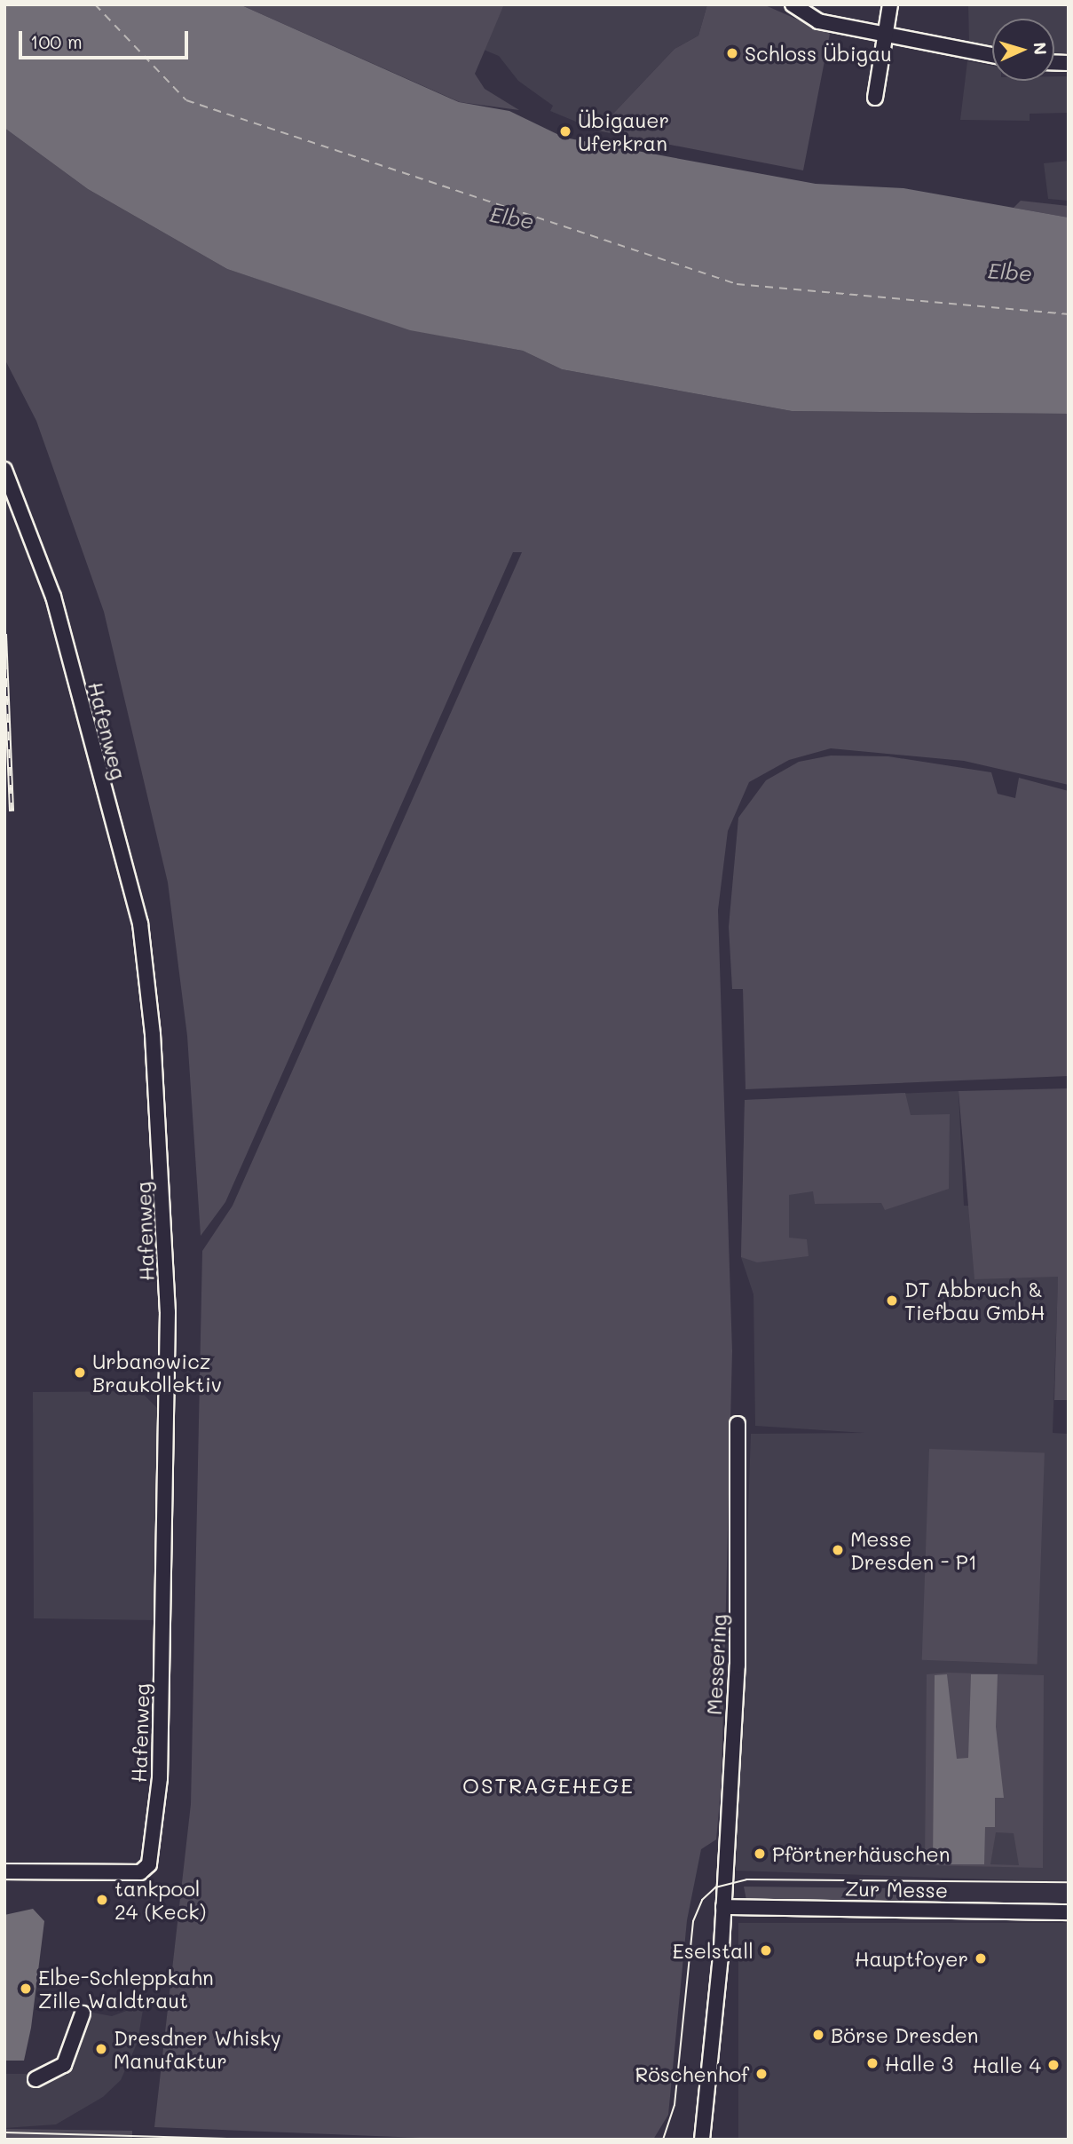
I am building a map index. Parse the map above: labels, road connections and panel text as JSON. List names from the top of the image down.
{
  "streets": {
    "street": ["Hafenweg", "Messering", "Zur Messe"]
  },
  "crossings": [
    ["Messering", "Zur Messe"]
  ],
  "districts": ["OSTRAGEHEGE"],
  "water": ["Elbe"],
  "places": [
    "Schloss Übigau",
    "Übigauer Uferkran",
    "DT Abbruch & Tiefbau GmbH",
    "Urbanowicz Braukollektiv",
    "Messe Dresden - P1",
    "Pförtnerhäuschen",
    "tankpool 24 (Keck)",
    "Eselstall",
    "Hauptfoyer",
    "Elbe-Schleppkahn Zille Waldtraut",
    "Börse Dresden",
    "Dresdner Whisky Manufaktur",
    "Halle 3",
    "Halle 4",
    "Röschenhof"
  ],
  "scale_bar": "100 m",
  "north": "right"
}
